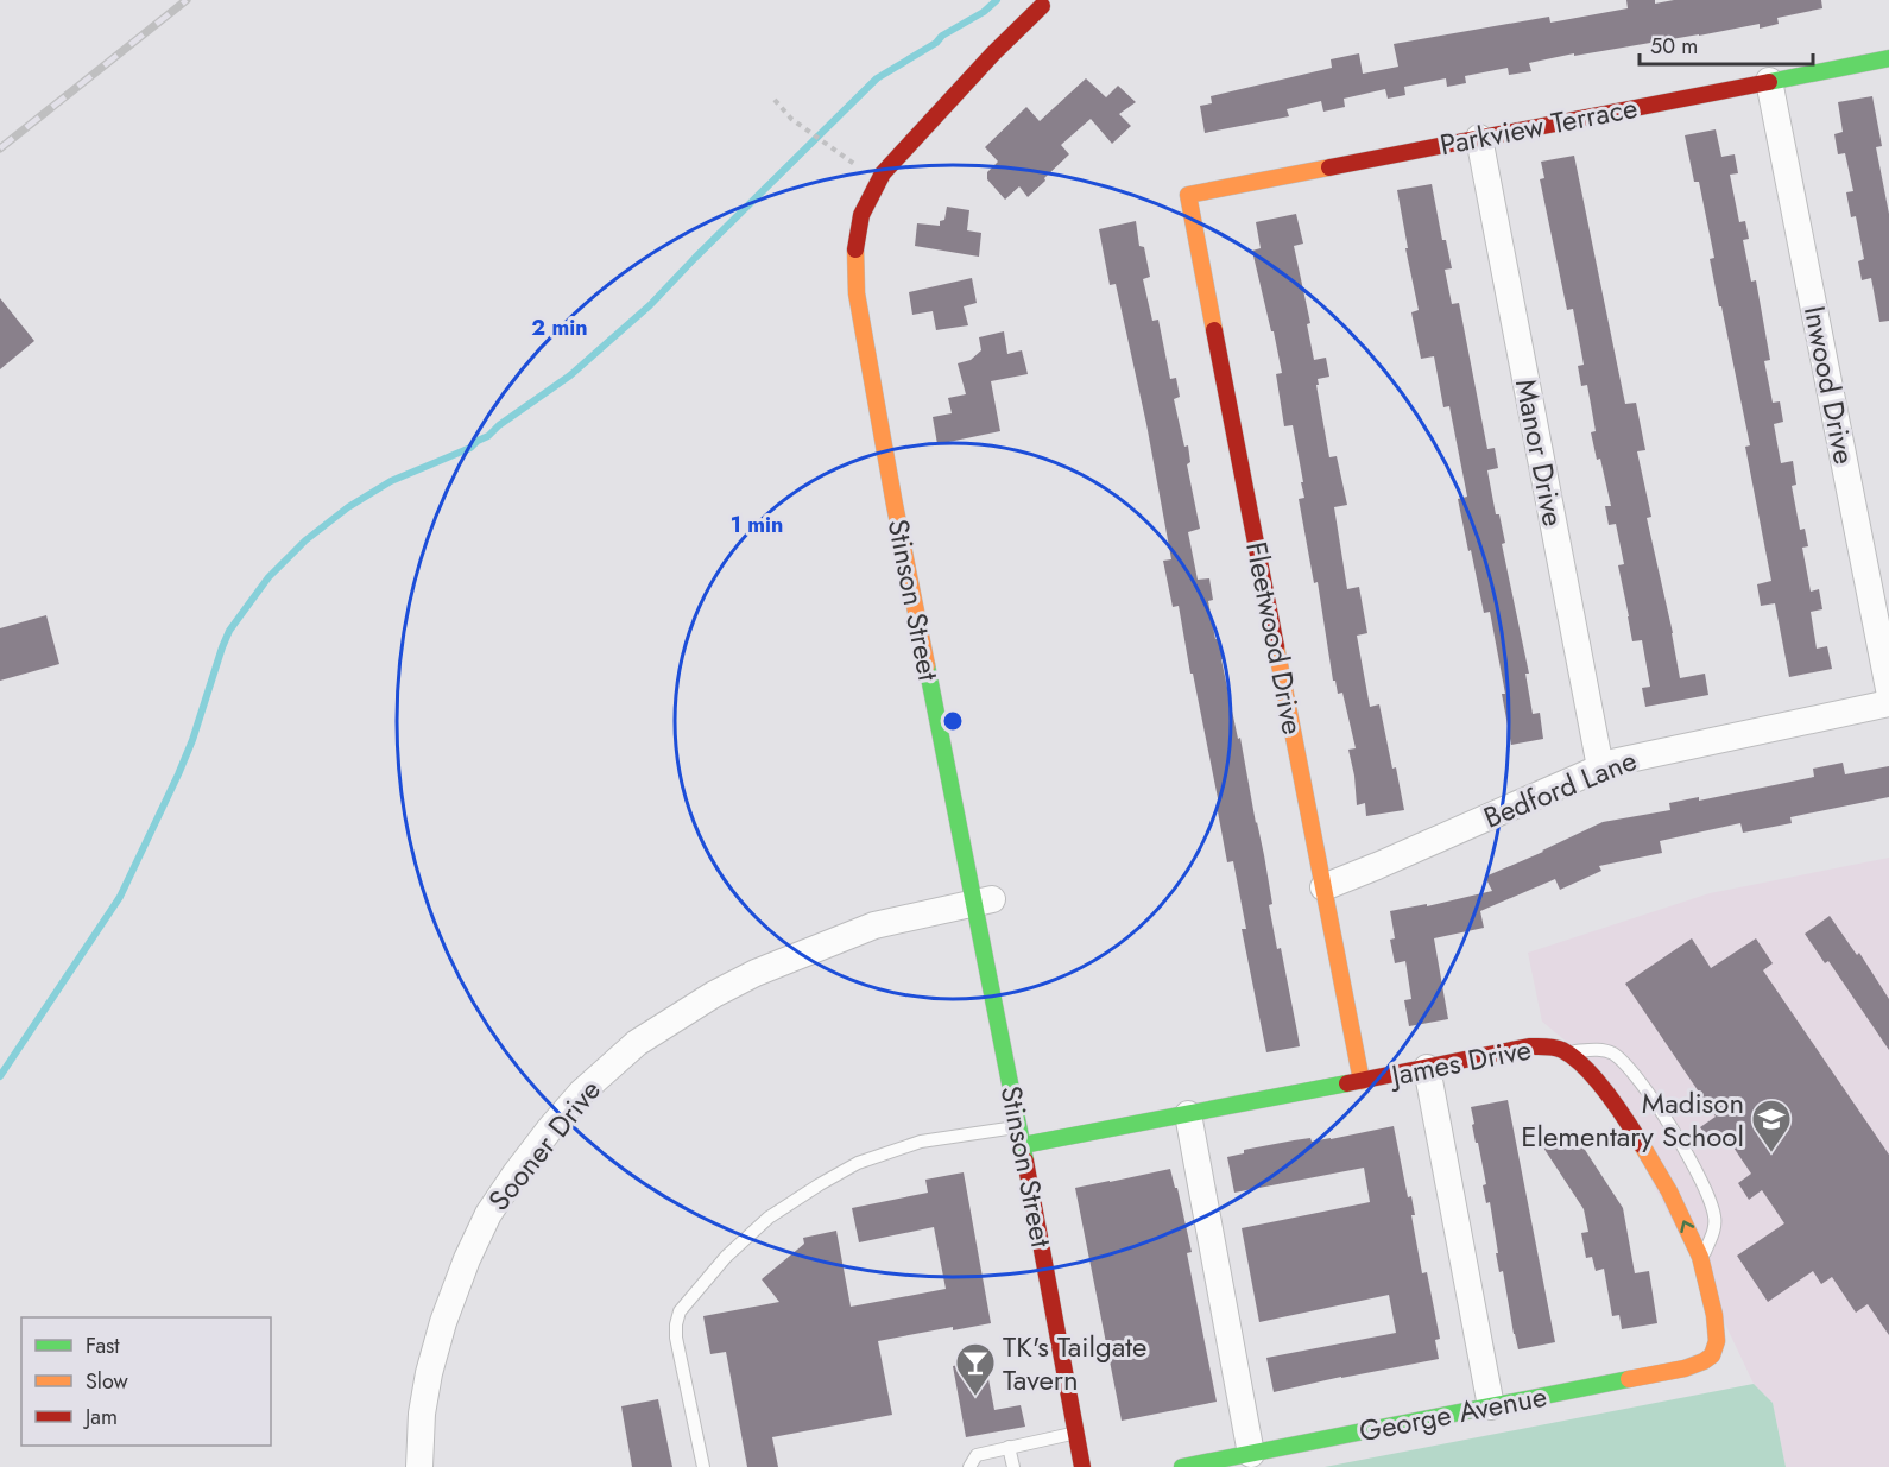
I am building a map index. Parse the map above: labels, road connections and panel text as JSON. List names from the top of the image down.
{
  "streets": {
    "street": [
      "Parkview Terrace",
      "Inwood Drive",
      "Manor Drive",
      "Stinson Street",
      "Fleetwood Drive",
      "Bedford Lane",
      "James Drive",
      "Sooner Drive",
      "George Avenue"
    ]
  },
  "crossings": [
    ["Parkview Terrace", "Inwood Drive"],
    ["Parkview Terrace", "Manor Drive"],
    ["Parkview Terrace", "Fleetwood Drive"],
    ["Manor Drive", "Bedford Lane"],
    ["Stinson Street", "James Drive"],
    ["Stinson Street", "Sooner Drive"],
    ["Fleetwood Drive", "Bedford Lane"],
    ["Fleetwood Drive", "James Drive"],
    ["James Drive", "George Avenue"]
  ],
  "places": {
    "school or university": ["Madison Elementary School"],
    "bar": ["TK's Tailgate Tavern"]
  },
  "legend": ["Fast", "Slow", "Jam"],
  "scale_bar": "50 m",
  "rings": ["2 min", "1 min"]
}
